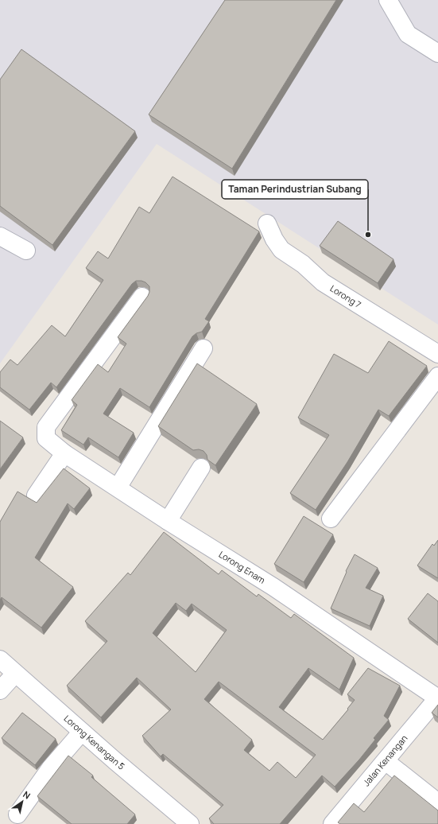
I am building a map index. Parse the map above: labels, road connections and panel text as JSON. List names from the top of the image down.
{
  "streets": {
    "street": [
      "Lorong 7",
      "Lorong Enam",
      "Lorong Kenangan 5",
      "Jalan Kenangan"
    ]
  },
  "crossings": [
    ["Lorong Enam", "Jalan Kenangan"]
  ],
  "places": ["Taman Perindustrian Subang"],
  "north": "top right"
}
